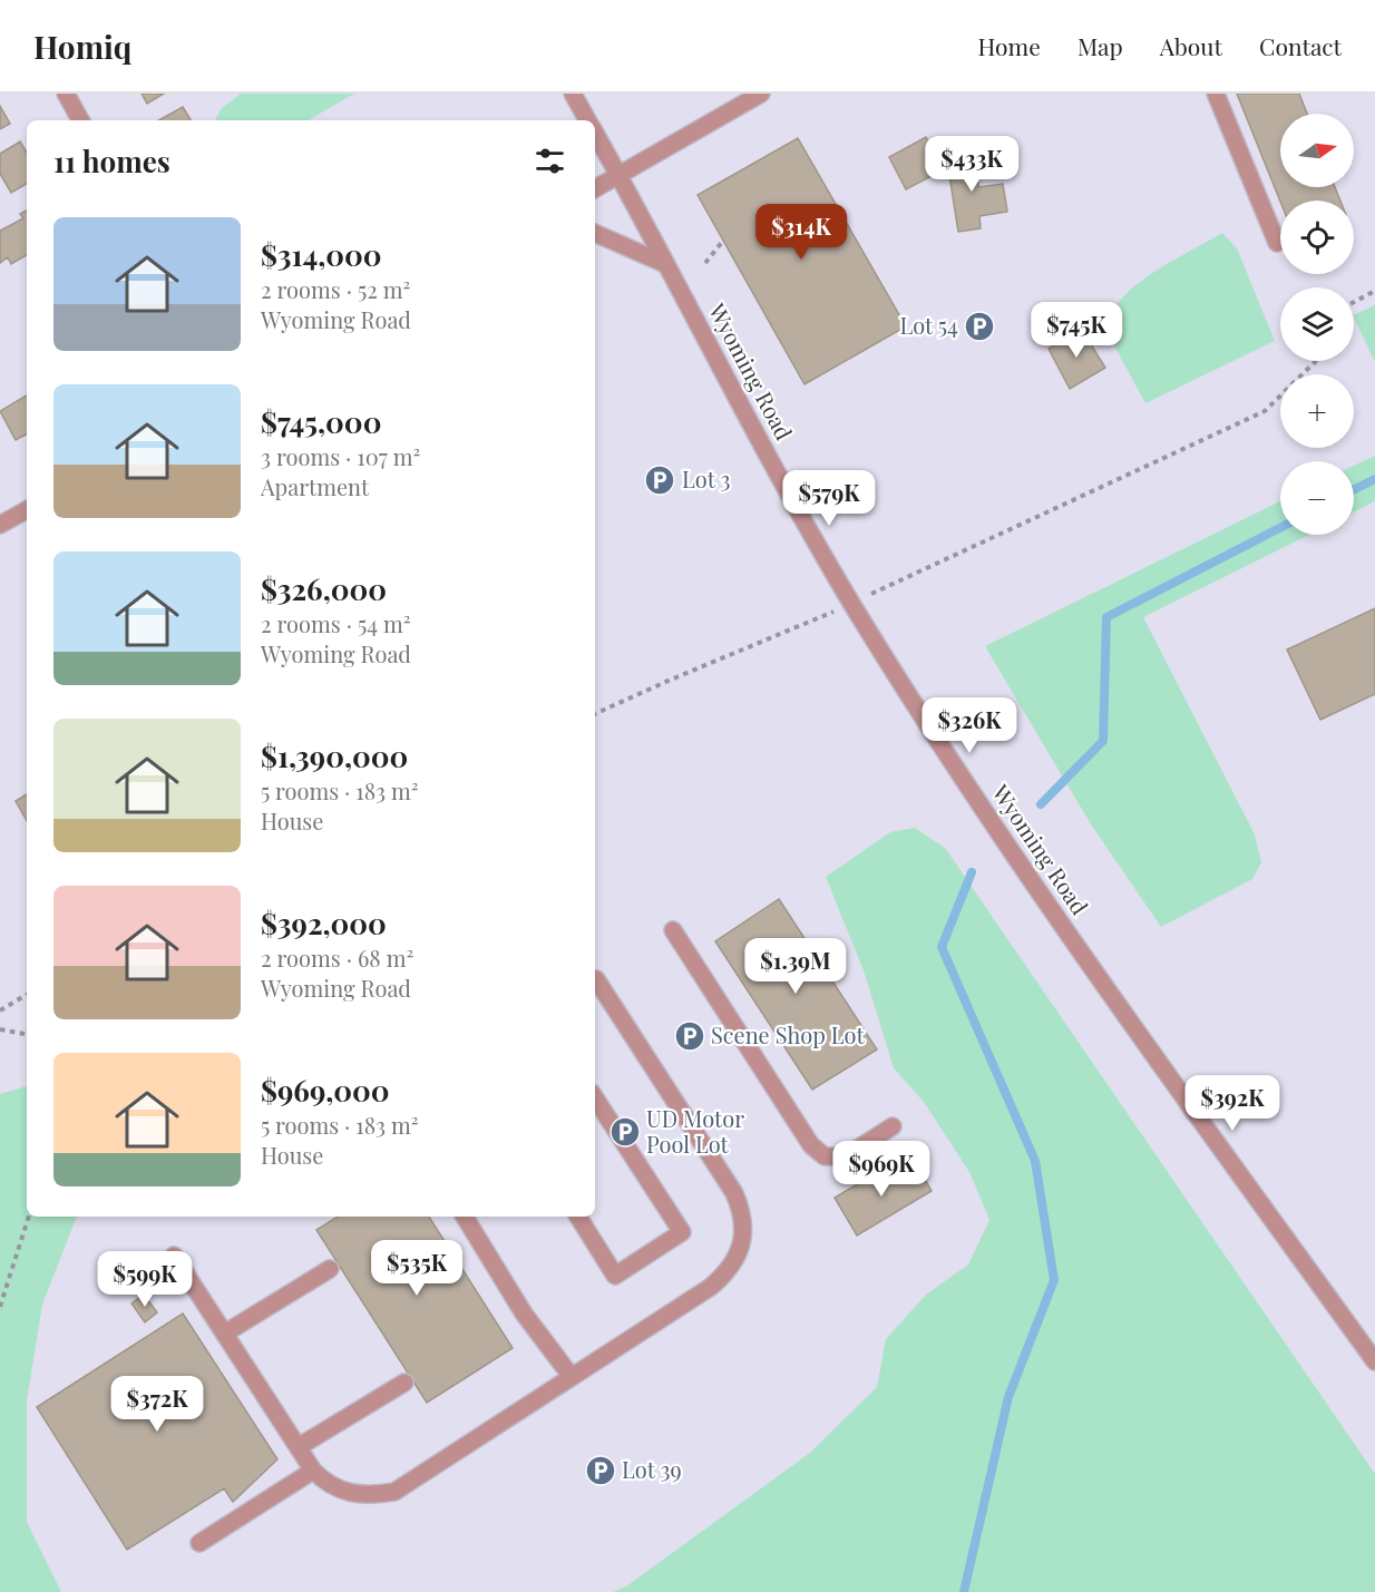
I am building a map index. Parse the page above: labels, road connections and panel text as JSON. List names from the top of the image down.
{
  "streets": {
    "street": ["Wyoming Road"]
  },
  "places": {
    "parking": [
      "Lot 54",
      "Lot 3",
      "Scene Shop Lot",
      "UD Motor Pool Lot",
      "Lot 39"
    ]
  },
  "north": "right",
  "page": {
    "header": "Homiq",
    "nav": [
      "Home",
      "Map",
      "About",
      "Contact"
    ],
    "map_buttons": ["+", "−"],
    "heading": "11 homes",
    "price": [
      "$433K",
      "$314K",
      "$745K",
      "$579K",
      "$326K",
      "$1.39M",
      "$392K",
      "$969K",
      "$535K",
      "$599K",
      "$372K"
    ],
    "list": [
      {
        "name": "$314,000",
        "note": "2 rooms · 52 m² · Wyoming Road"
      },
      {
        "name": "$745,000",
        "note": "3 rooms · 107 m² · Apartment"
      },
      {
        "name": "$326,000",
        "note": "2 rooms · 54 m² · Wyoming Road"
      },
      {
        "name": "$1,390,000",
        "note": "5 rooms · 183 m² · House"
      },
      {
        "name": "$392,000",
        "note": "2 rooms · 68 m² · Wyoming Road"
      },
      {
        "name": "$969,000",
        "note": "5 rooms · 183 m² · House"
      }
    ]
  }
}
